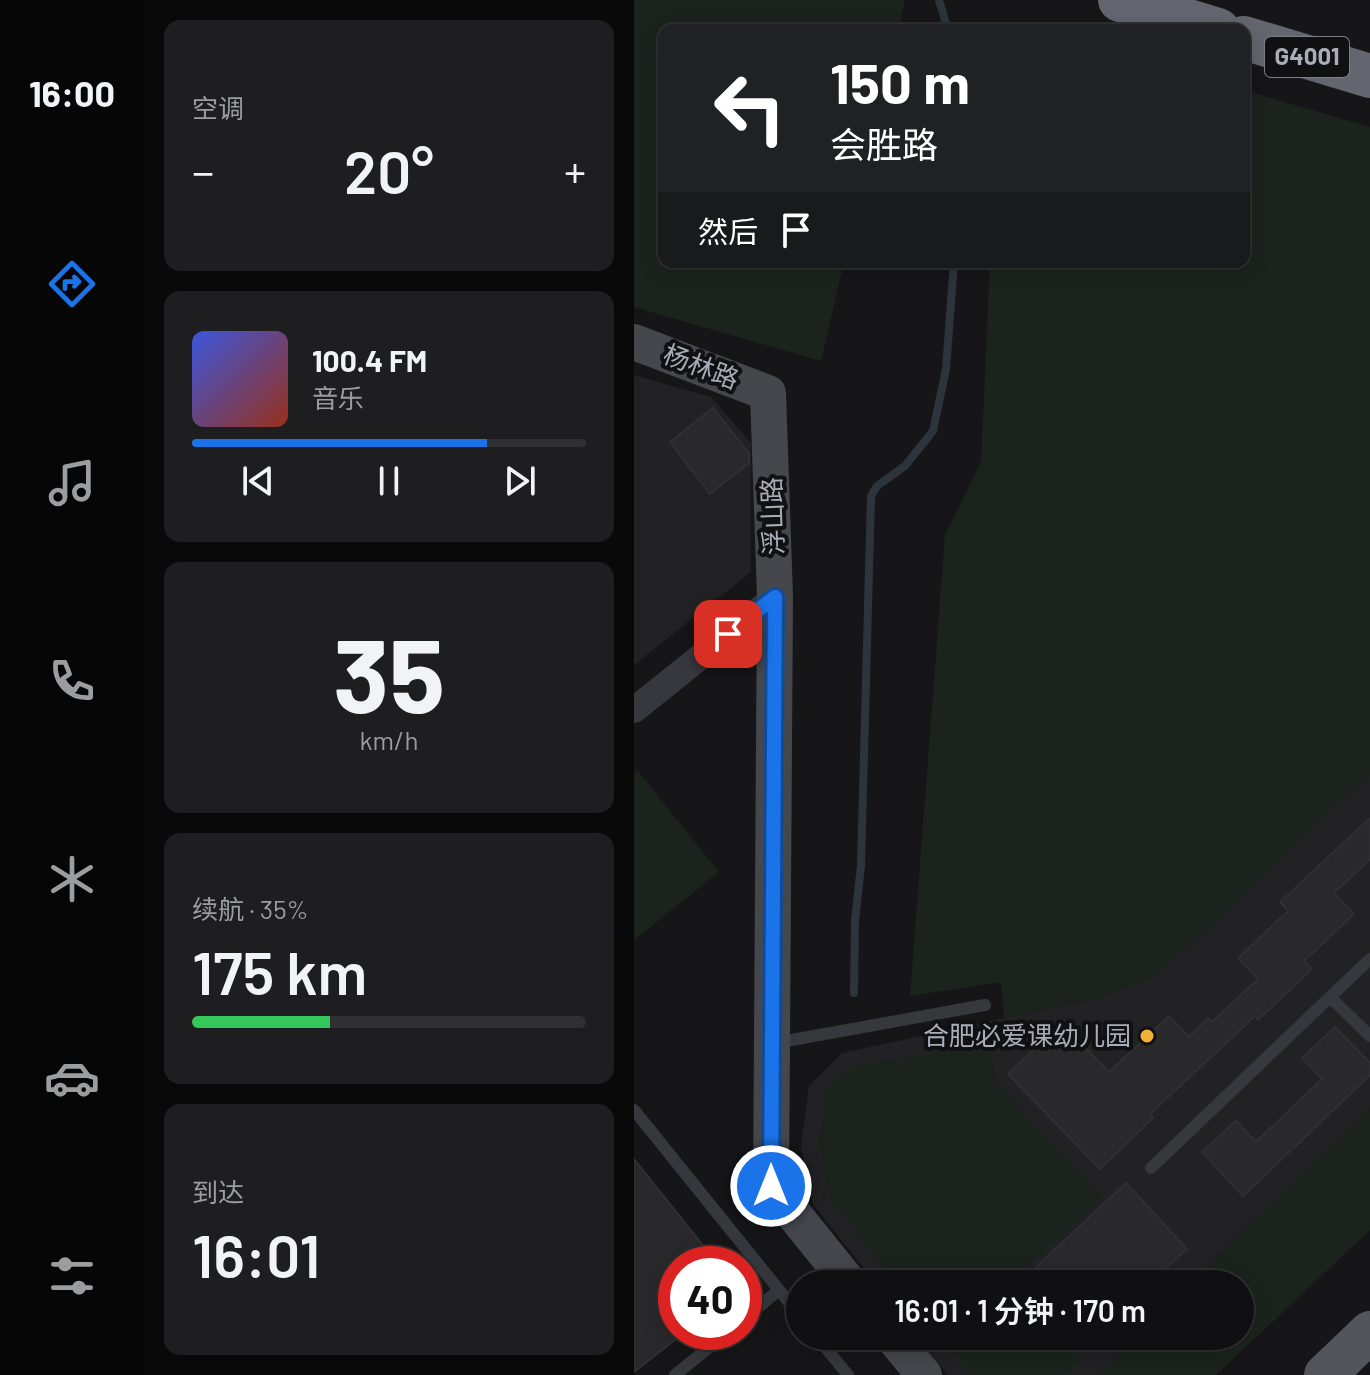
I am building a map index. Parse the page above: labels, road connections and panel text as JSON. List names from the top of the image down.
{
  "streets": {
    "highway": ["G4001"],
    "street": ["杨林路", "浮山路"]
  },
  "crossings": [
    ["杨林路", "浮山路"]
  ],
  "places": ["合肥必爱课幼儿园"],
  "page": {
    "tabs": "16:00",
    "tile": [
      "空调",
      ["35", "km/h"],
      ["续航 · 35%", "175 km"],
      ["到达", "16:01"]
    ],
    "turn": ["150 m", "会胜路"],
    "heat": ["−", "20°", "+"],
    "then": "然后",
    "song": ["100.4 FM", "音乐"],
    "limit": "40",
    "trip": "16:01 · 1 分钟 · 170 m"
  }
}
